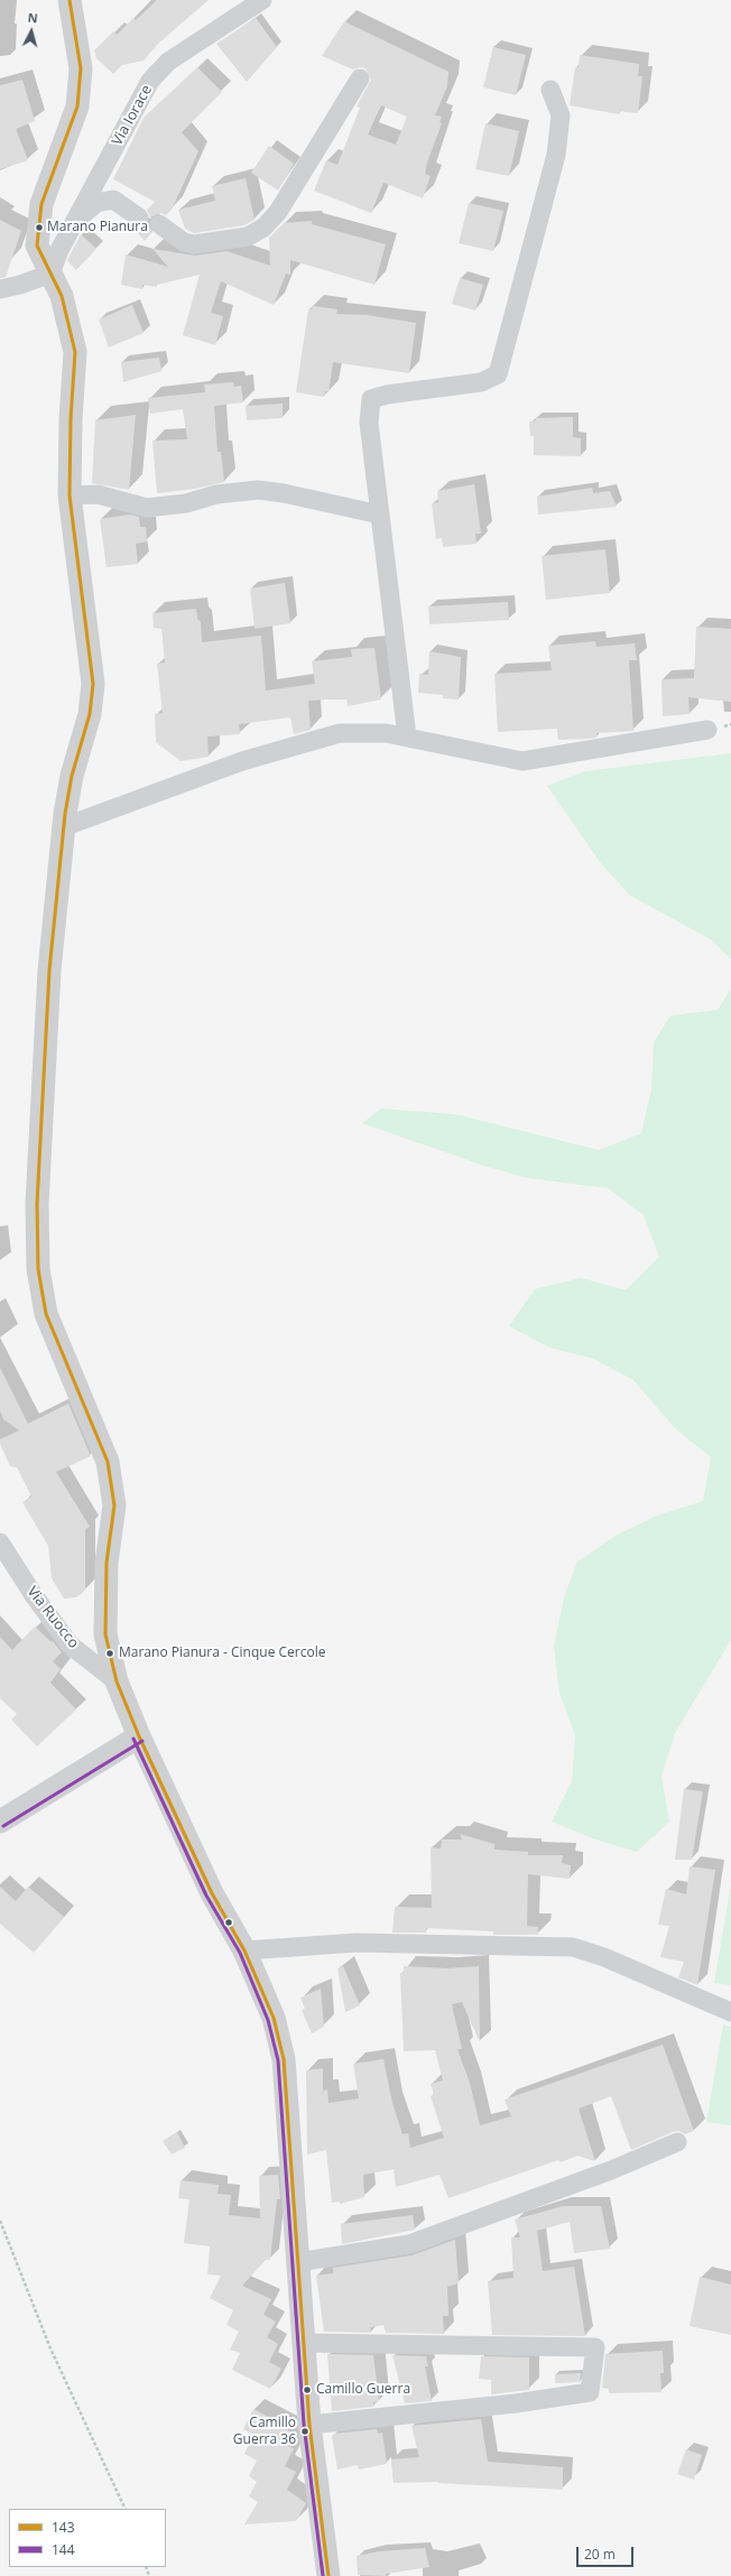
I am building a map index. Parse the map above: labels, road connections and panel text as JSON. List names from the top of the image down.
{
  "streets": {
    "street": ["Via Iorace", "Via Ruocco"]
  },
  "places": [
    "Marano Pianura",
    "Marano Pianura - Cinque Cercole",
    "Camillo Guerra",
    "Camillo Guerra 36"
  ],
  "lines": ["transit line 143", "transit line 144"],
  "legend": ["143", "144"],
  "scale_bar": "20 m",
  "north": "top"
}
